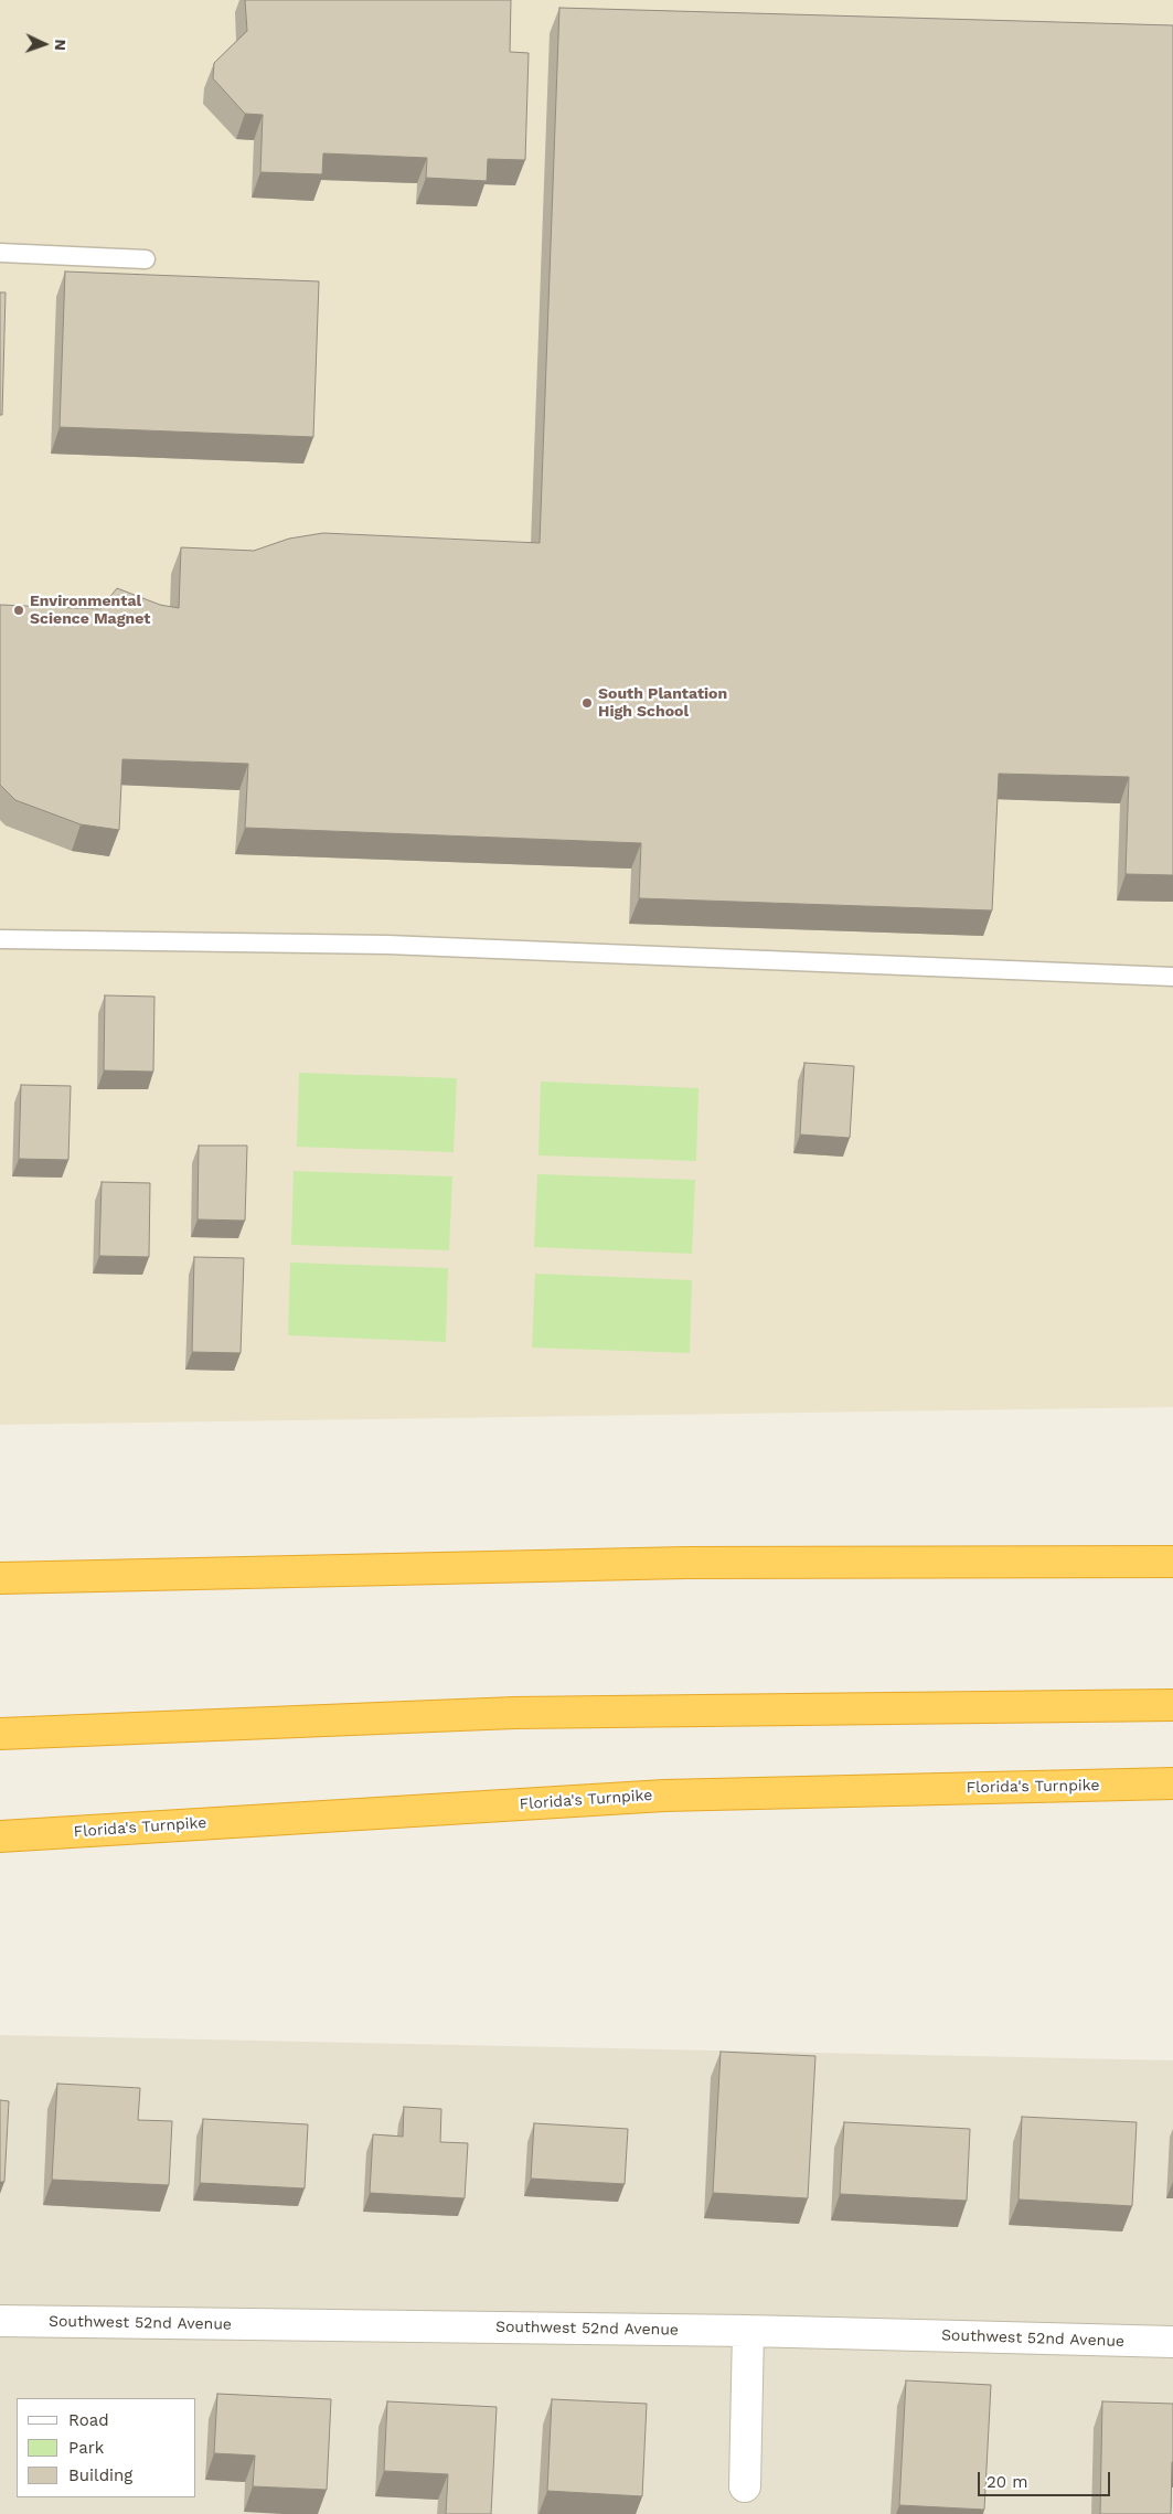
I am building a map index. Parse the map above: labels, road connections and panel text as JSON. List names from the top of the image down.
{
  "streets": {
    "highway": ["Florida's Turnpike"],
    "street": ["Southwest 52nd Avenue"]
  },
  "places": ["Environmental Science Magnet", "South Plantation High School"],
  "legend": ["Road", "Park", "Building"],
  "scale_bar": "20 m",
  "north": "right"
}
